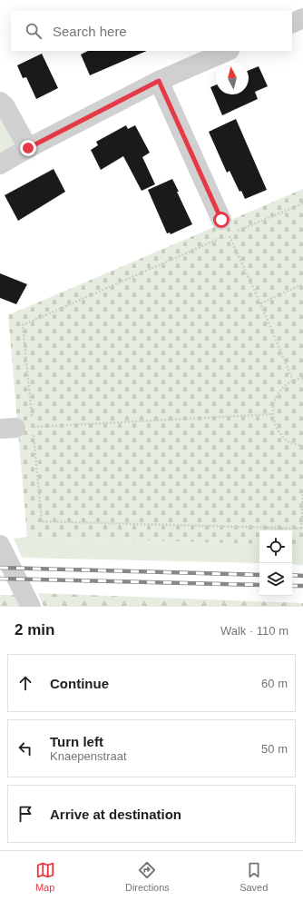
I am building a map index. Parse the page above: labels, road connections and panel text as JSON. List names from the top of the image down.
{
  "north": "top",
  "page": {
    "search": "Search here",
    "heading": ["2 min", "Walk · 110 m"],
    "list": [
      ["Continue", "60 m"],
      ["Turn left", "Knaepenstraat", "50 m"],
      "Arrive at destination"
    ],
    "nav": ["Map", "Directions", "Saved"]
  }
}
